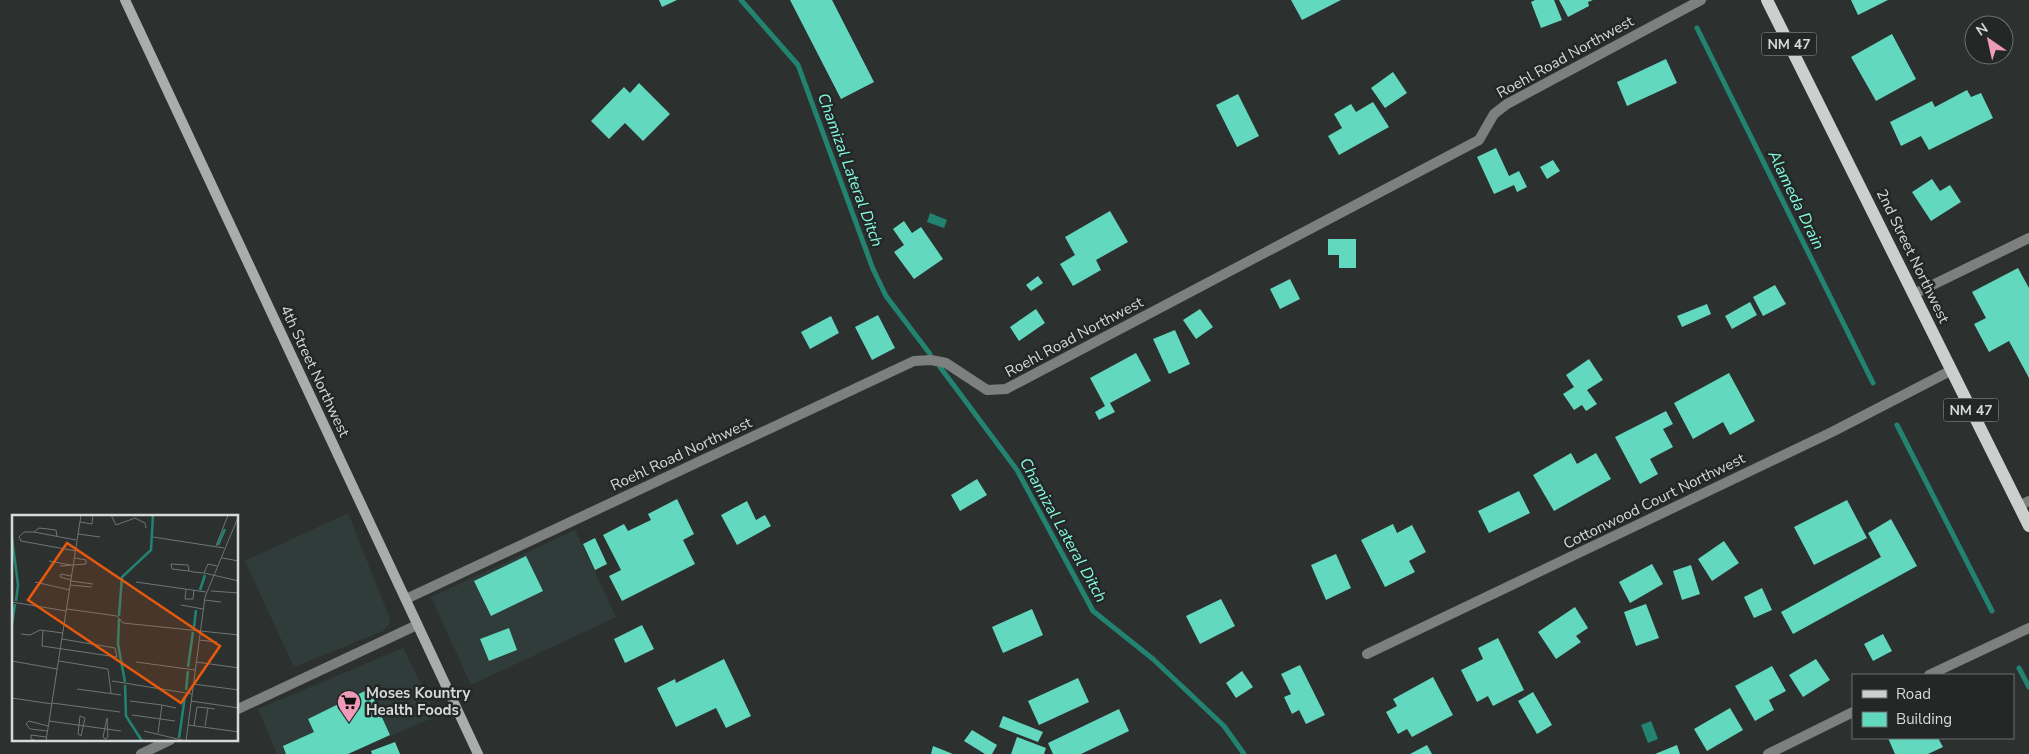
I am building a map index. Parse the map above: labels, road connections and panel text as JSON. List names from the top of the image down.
{
  "streets": {
    "main road": ["NM 47", "2nd Street Northwest", "4th Street Northwest"],
    "street": ["Roehl Road Northwest", "Cottonwood Court Northwest"]
  },
  "crossings": [
    ["Roehl Road Northwest", "4th Street Northwest"],
    ["2nd Street Northwest", "Cottonwood Court Northwest"]
  ],
  "water": ["Chamizal Lateral Ditch", "Alameda Drain"],
  "places": {
    "supermarket": ["Moses Kountry Health Foods"]
  },
  "legend": ["Road", "Building"],
  "north": "top left"
}
